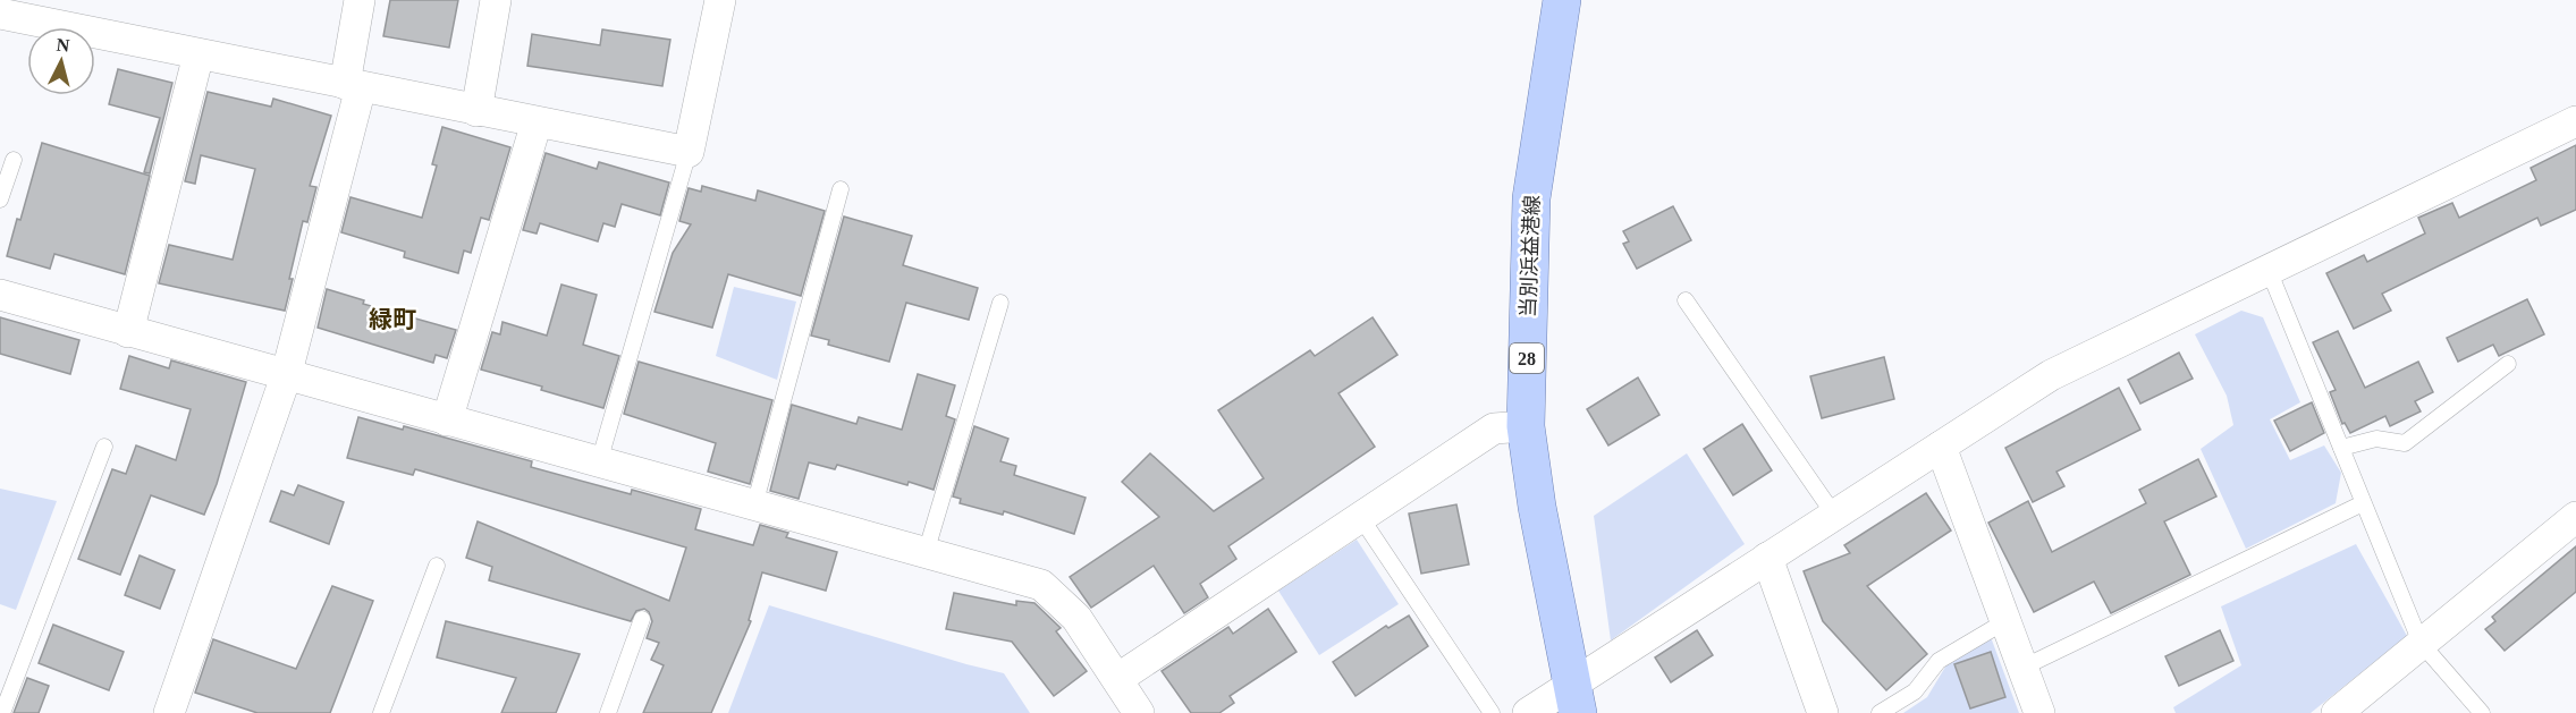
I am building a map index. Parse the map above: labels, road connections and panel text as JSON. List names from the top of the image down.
{
  "streets": {
    "main road": ["当別浜益港線", "28"]
  },
  "districts": ["緑町"],
  "north": "top"
}
